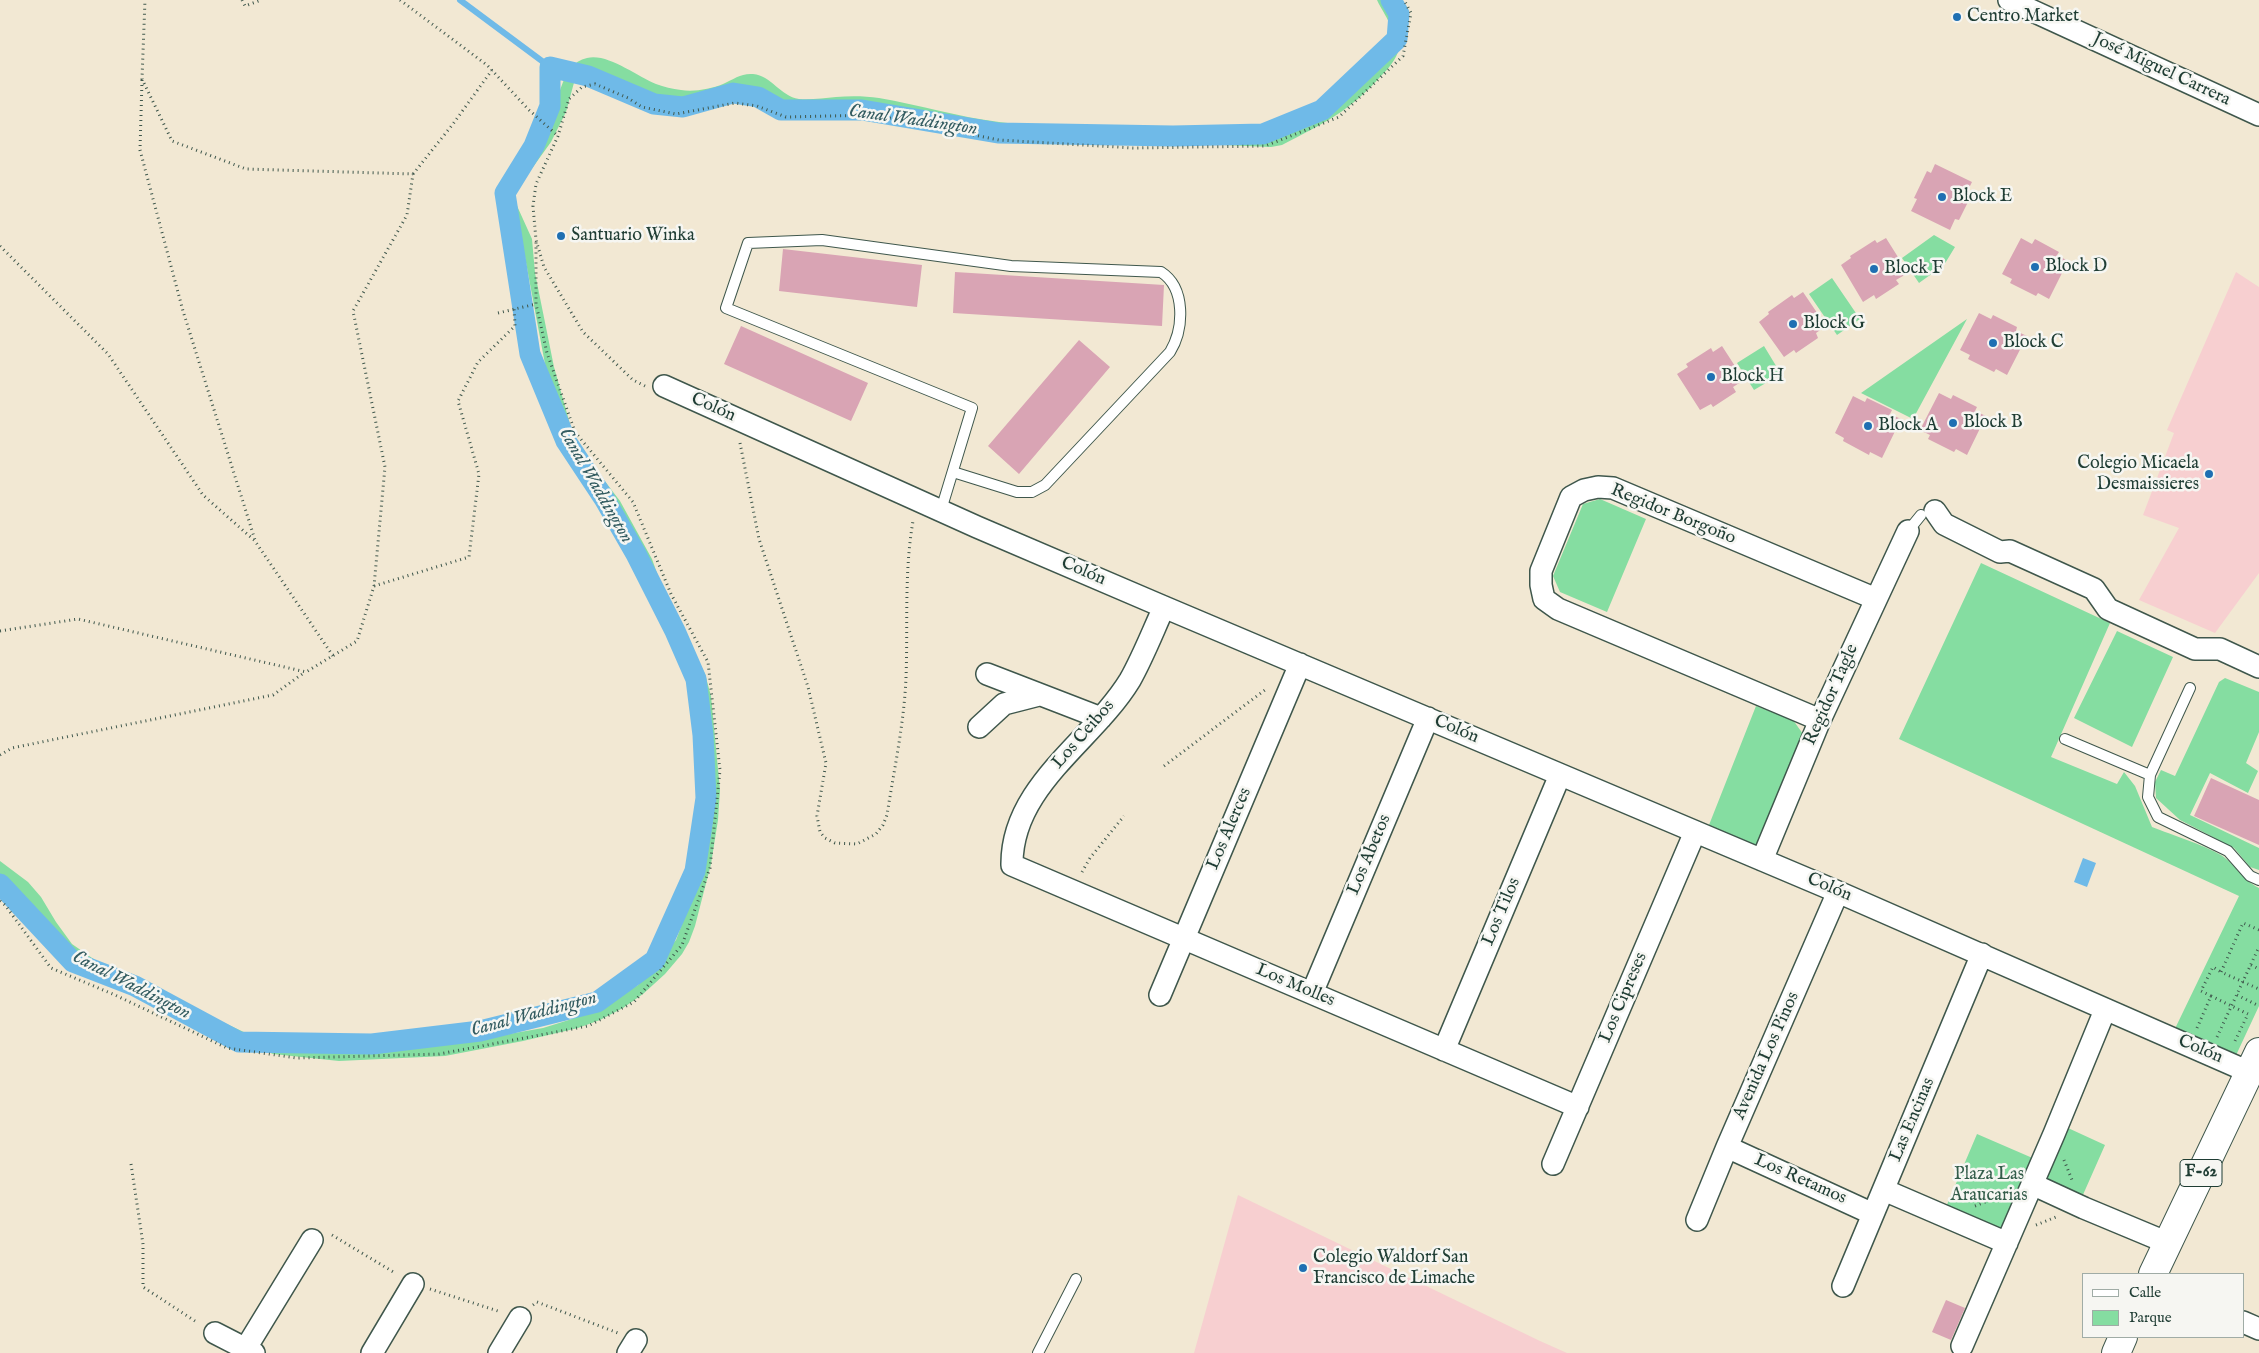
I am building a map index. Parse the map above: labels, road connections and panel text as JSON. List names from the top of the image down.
{
  "streets": {
    "main road": ["F-62"],
    "street": [
      "José Miguel Carrera",
      "Colón",
      "Regidor Borgoño",
      "Regidor Tagle",
      "Los Ceibos",
      "Los Alerces",
      "Los Abetos",
      "Los Tilos",
      "Los Molles",
      "Los Cipreses",
      "Avenida Los Pinos",
      "Las Encinas",
      "Los Retamos"
    ]
  },
  "crossings": [
    ["Colón", "Regidor Tagle"],
    ["Colón", "Los Ceibos"],
    ["Colón", "Los Alerces"],
    ["Colón", "Los Abetos"],
    ["Colón", "Los Tilos"],
    ["Colón", "Los Cipreses"],
    ["Colón", "Avenida Los Pinos"],
    ["Colón", "Las Encinas"],
    ["Colón", "F-62"],
    ["Regidor Borgoño", "Regidor Tagle"],
    ["Los Ceibos", "Los Molles"],
    ["Los Alerces", "Los Molles"],
    ["Los Abetos", "Los Molles"],
    ["Los Tilos", "Los Molles"],
    ["Los Molles", "Los Cipreses"],
    ["Avenida Los Pinos", "Los Retamos"],
    ["Las Encinas", "Los Retamos"]
  ],
  "water": ["Canal Waddington"],
  "parks": ["Plaza Las Araucarias"],
  "places": [
    "Centro Market",
    "Block E",
    "Santuario Winka",
    "Block D",
    "Block F",
    "Block G",
    "Block C",
    "Block H",
    "Block B",
    "Block A",
    "Colegio Micaela Desmaissieres",
    "Colegio Waldorf San Francisco de Limache"
  ],
  "legend": ["Calle", "Parque"]
}
